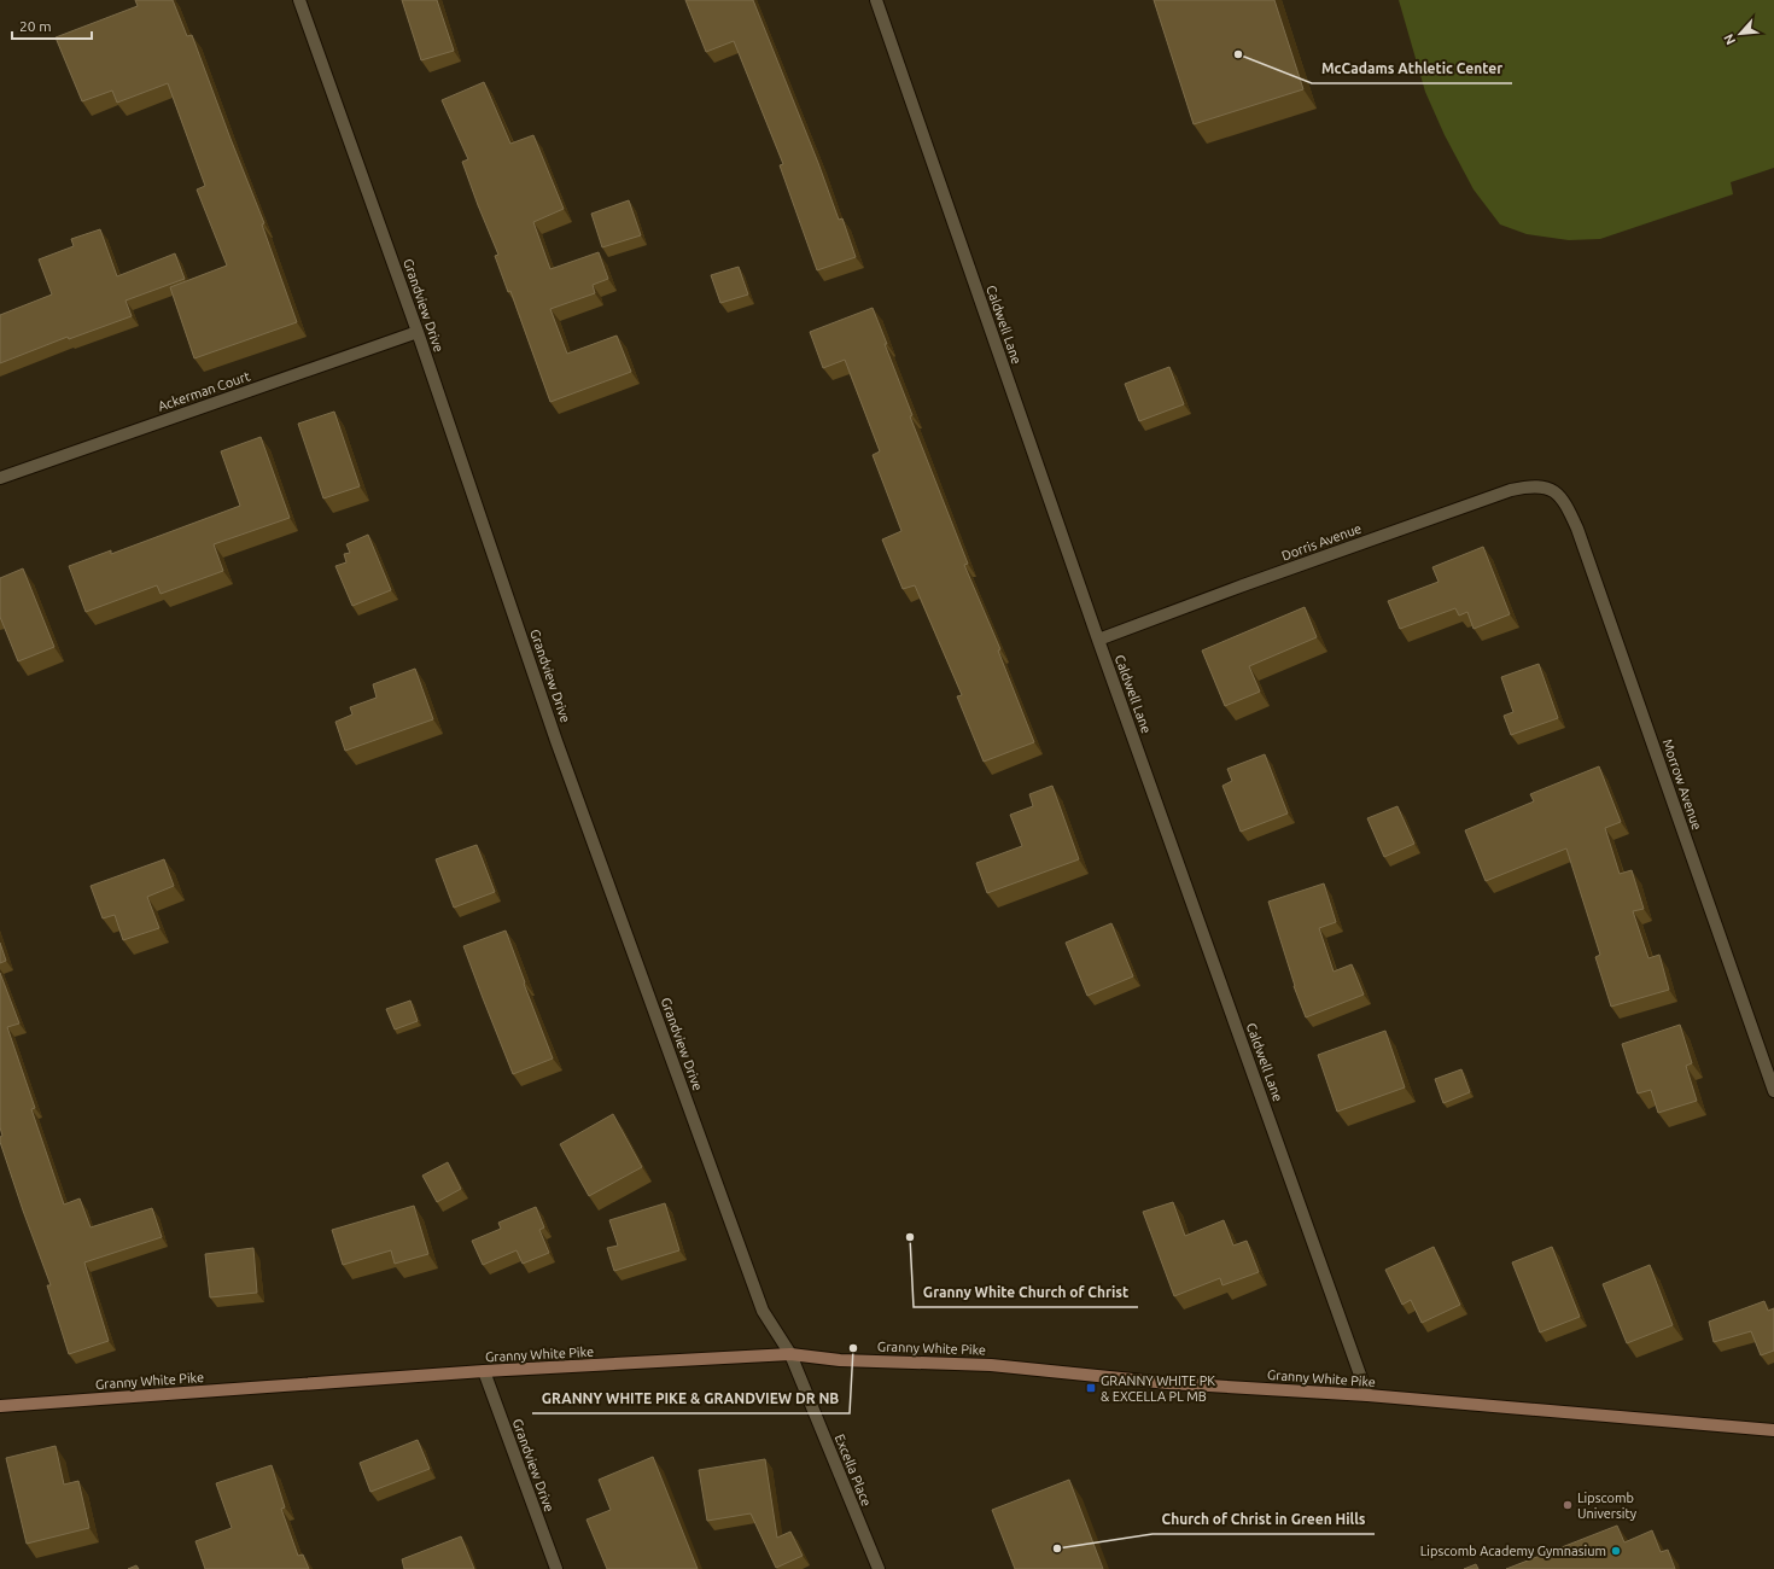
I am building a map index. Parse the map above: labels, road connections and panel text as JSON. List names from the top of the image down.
{
  "streets": {
    "main road": ["Granny White Pike"],
    "street": [
      "Grandview Drive",
      "Caldwell Lane",
      "Ackerman Court",
      "Dorris Avenue",
      "Morrow Avenue",
      "Excella Place"
    ]
  },
  "crossings": [
    ["Grandview Drive", "Ackerman Court"],
    ["Grandview Drive", "Granny White Pike"],
    ["Grandview Drive", "Excella Place"],
    ["Caldwell Lane", "Dorris Avenue"],
    ["Caldwell Lane", "Granny White Pike"],
    ["Dorris Avenue", "Morrow Avenue"],
    ["Granny White Pike", "Excella Place"]
  ],
  "places": {
    "other": [
      "McCadams Athletic Center",
      "Granny White Church of Christ",
      "GRANNY WHITE PIKE & GRANDVIEW DR NB",
      "Lipscomb University",
      "Church of Christ in Green Hills",
      "Lipscomb Academy Gymnasium"
    ],
    "transit": ["GRANNY WHITE PK & EXCELLA PL MB"]
  },
  "scale_bar": "20 m",
  "north": "bottom left"
}
